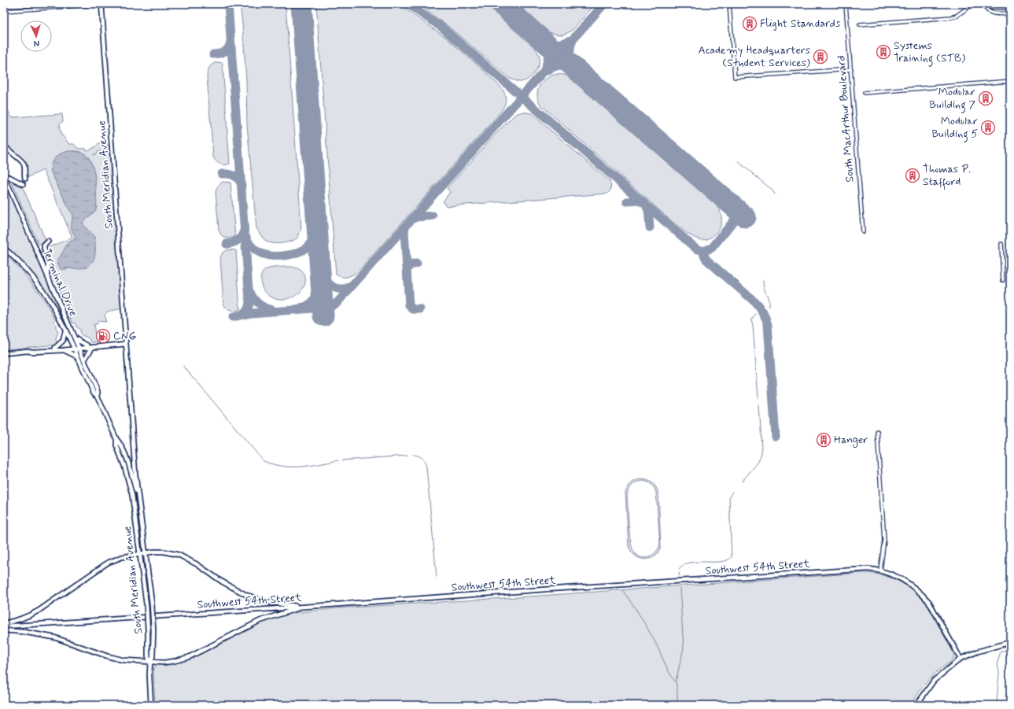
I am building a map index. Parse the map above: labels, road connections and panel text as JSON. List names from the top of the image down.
{
  "streets": {
    "main road": ["South Meridian Avenue", "Terminal Drive", "Southwest 54th Street"],
    "street": ["South MacArthur Boulevard"]
  },
  "crossings": [
    ["South Meridian Avenue", "Terminal Drive"]
  ],
  "places": {
    "building": [
      "Flight Standards",
      "Systems Training (STB)",
      "Academy Headquarters (Student Services)",
      "Modular Building 7",
      "Modular Building 5",
      "Thomas P. Stafford",
      "Hanger"
    ],
    "fuel station": ["CNG"]
  },
  "north": "bottom"
}
